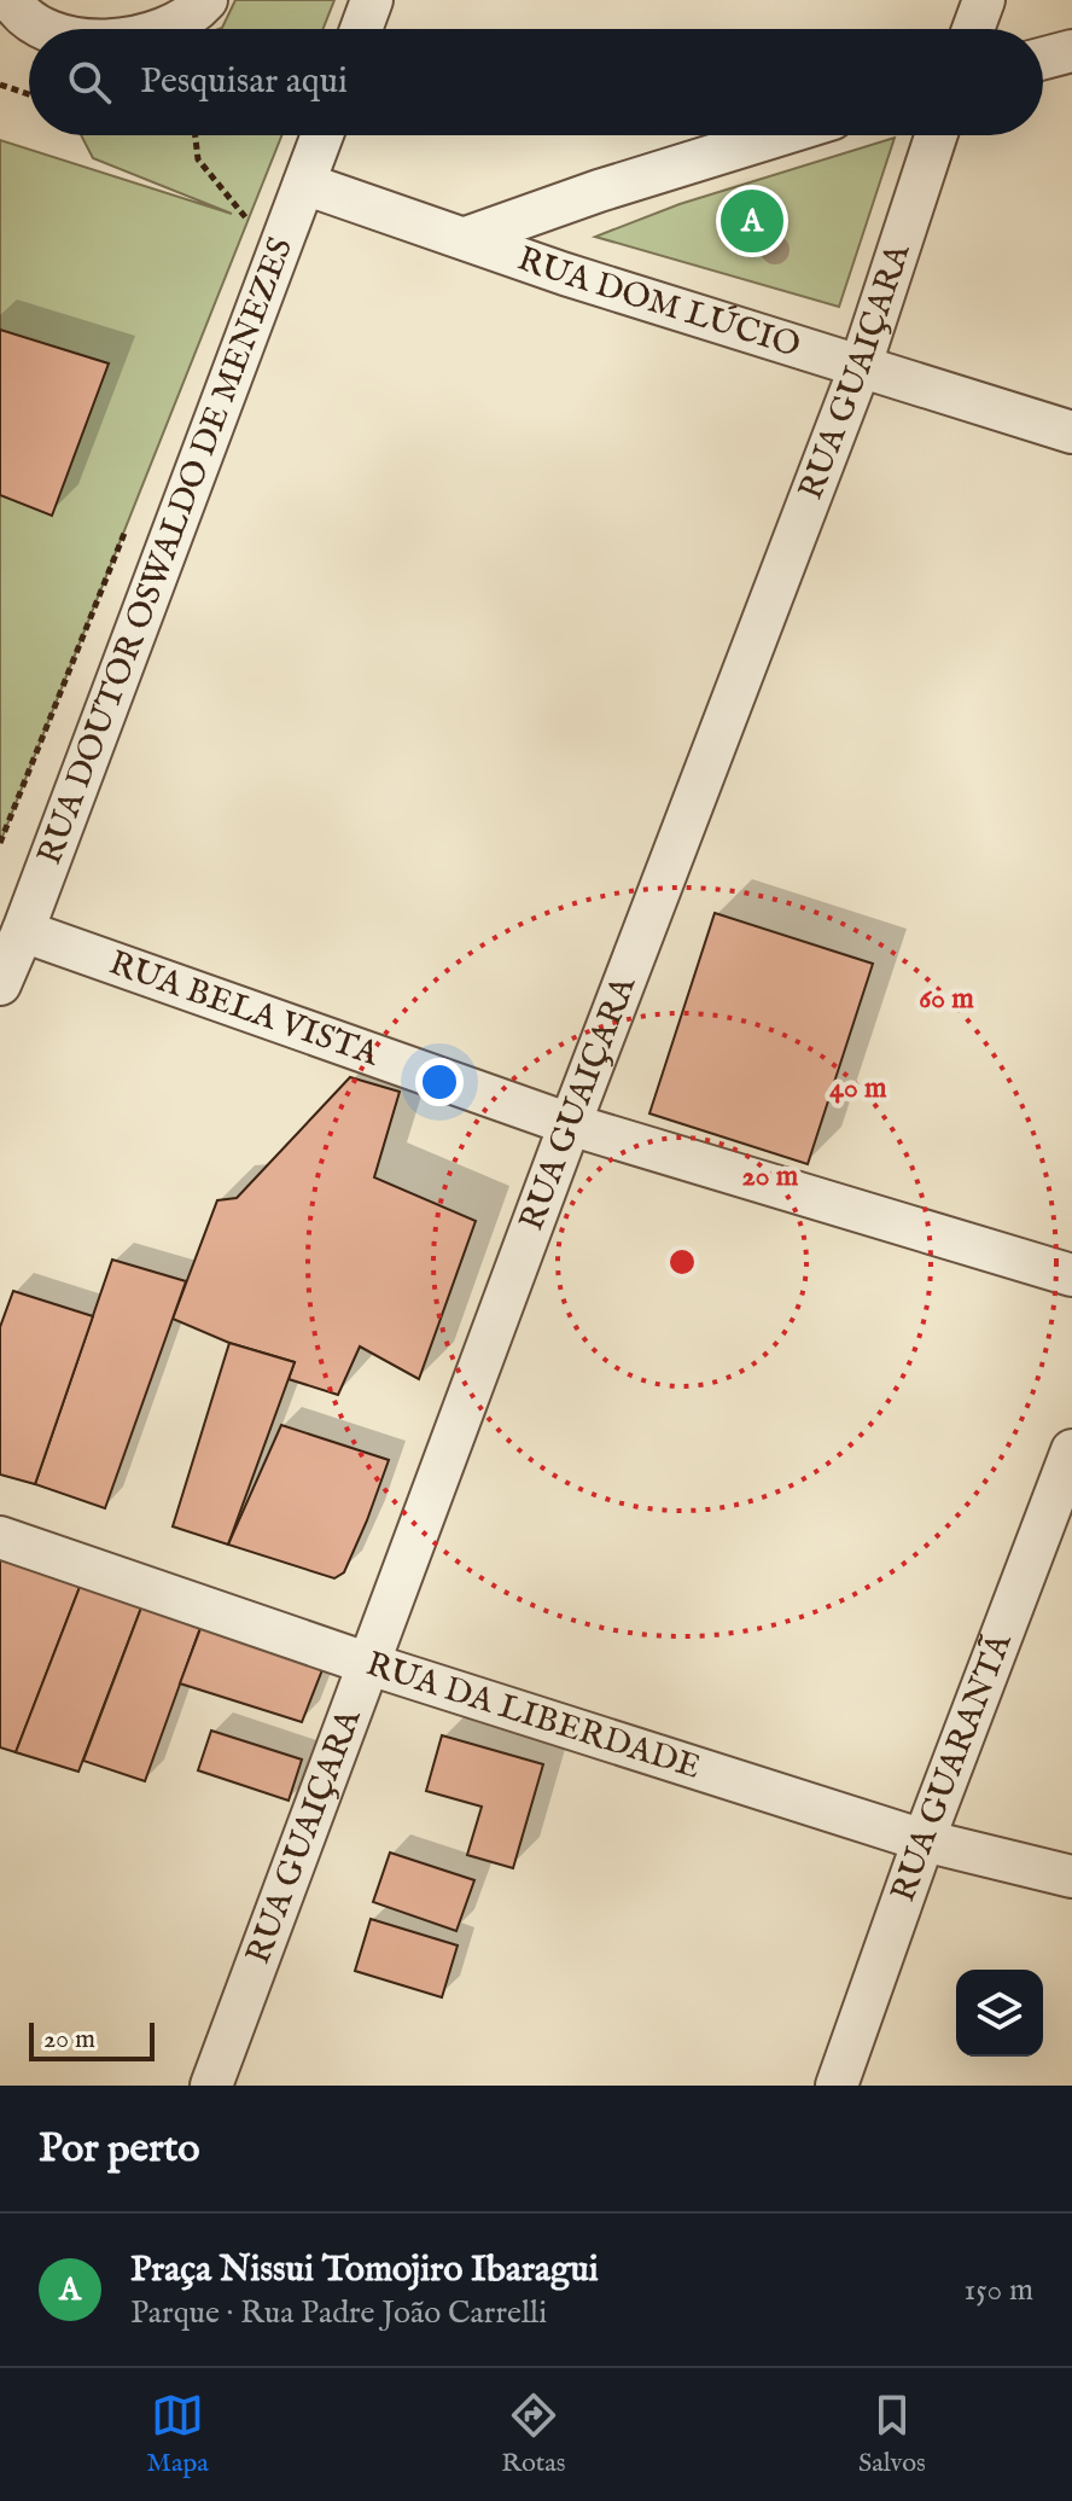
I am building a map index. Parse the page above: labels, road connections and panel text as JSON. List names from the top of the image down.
{
  "streets": {
    "street": [
      "RUA DOM LÚCIO",
      "RUA GUAIÇARA",
      "RUA DOUTOR OSWALDO DE MENEZES",
      "RUA BELA VISTA",
      "RUA DA LIBERDADE",
      "RUA GUARANTÃ"
    ]
  },
  "crossings": [
    ["RUA DOM LÚCIO", "RUA GUAIÇARA"],
    ["RUA DOM LÚCIO", "RUA DOUTOR OSWALDO DE MENEZES"],
    ["RUA GUAIÇARA", "RUA BELA VISTA"],
    ["RUA GUAIÇARA", "RUA DA LIBERDADE"],
    ["RUA DOUTOR OSWALDO DE MENEZES", "RUA BELA VISTA"],
    ["RUA DA LIBERDADE", "RUA GUARANTÃ"]
  ],
  "scale_bar": "20 m",
  "page": {
    "search": "Pesquisar aqui",
    "pins": "A",
    "scale": "20 m",
    "heading": "Por perto",
    "list": [
      {
        "mark": "A",
        "name": "Praça Nissui Tomojiro Ibaragui",
        "note": "Parque · Rua Padre João Carrelli",
        "value": "150 m"
      }
    ],
    "nav": ["Mapa", "Rotas", "Salvos"]
  },
  "rings": ["60 m", "40 m", "20 m"]
}
